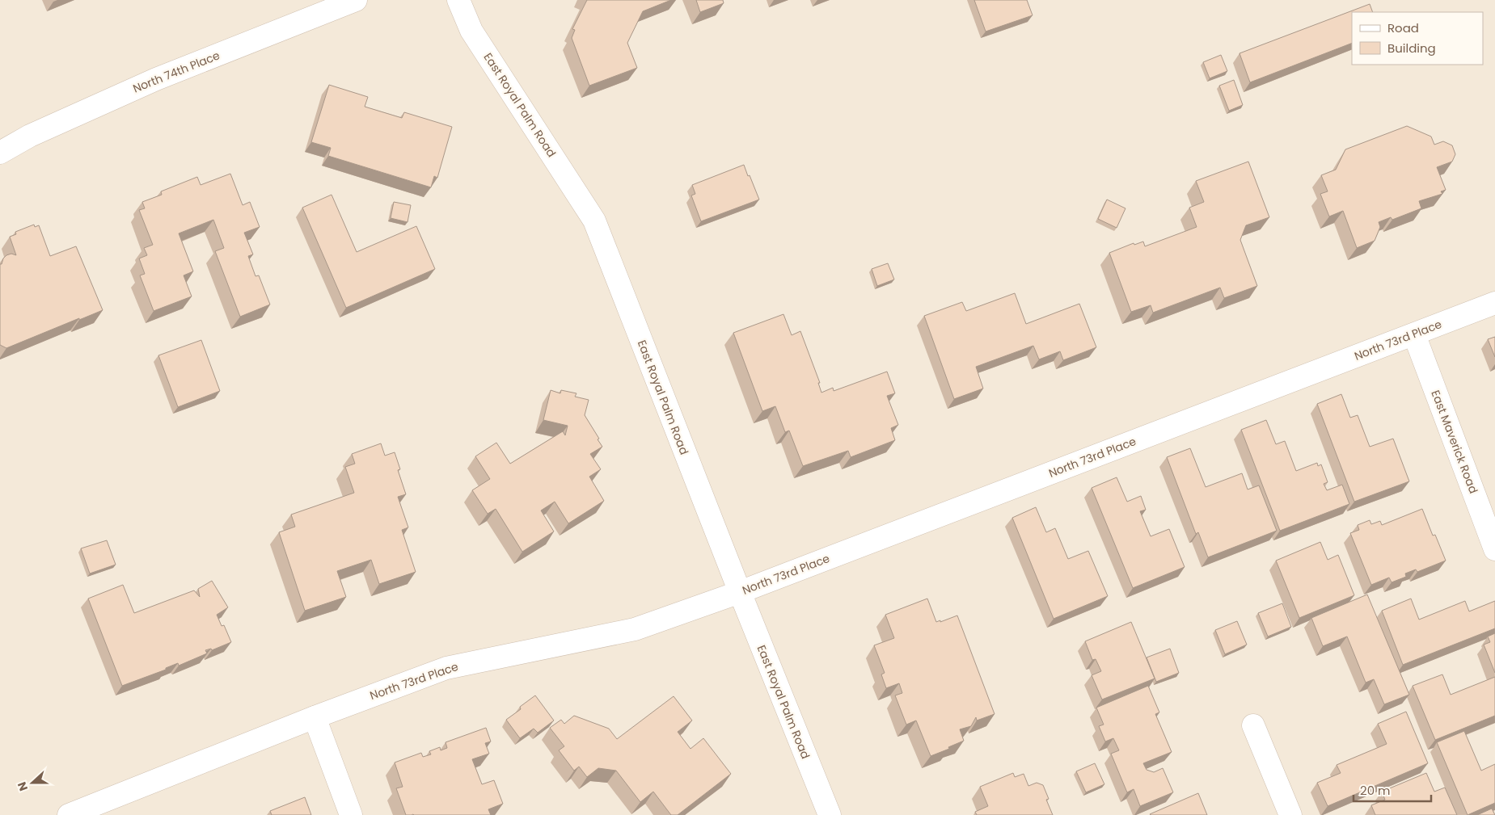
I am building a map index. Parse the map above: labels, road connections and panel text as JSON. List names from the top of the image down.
{
  "streets": {
    "street": [
      "North 74th Place",
      "East Royal Palm Road",
      "North 73rd Place",
      "East Maverick Road"
    ]
  },
  "crossings": [
    ["East Royal Palm Road", "North 73rd Place"],
    ["North 73rd Place", "East Maverick Road"]
  ],
  "legend": ["Road", "Building"],
  "scale_bar": "20 m",
  "north": "left"
}
